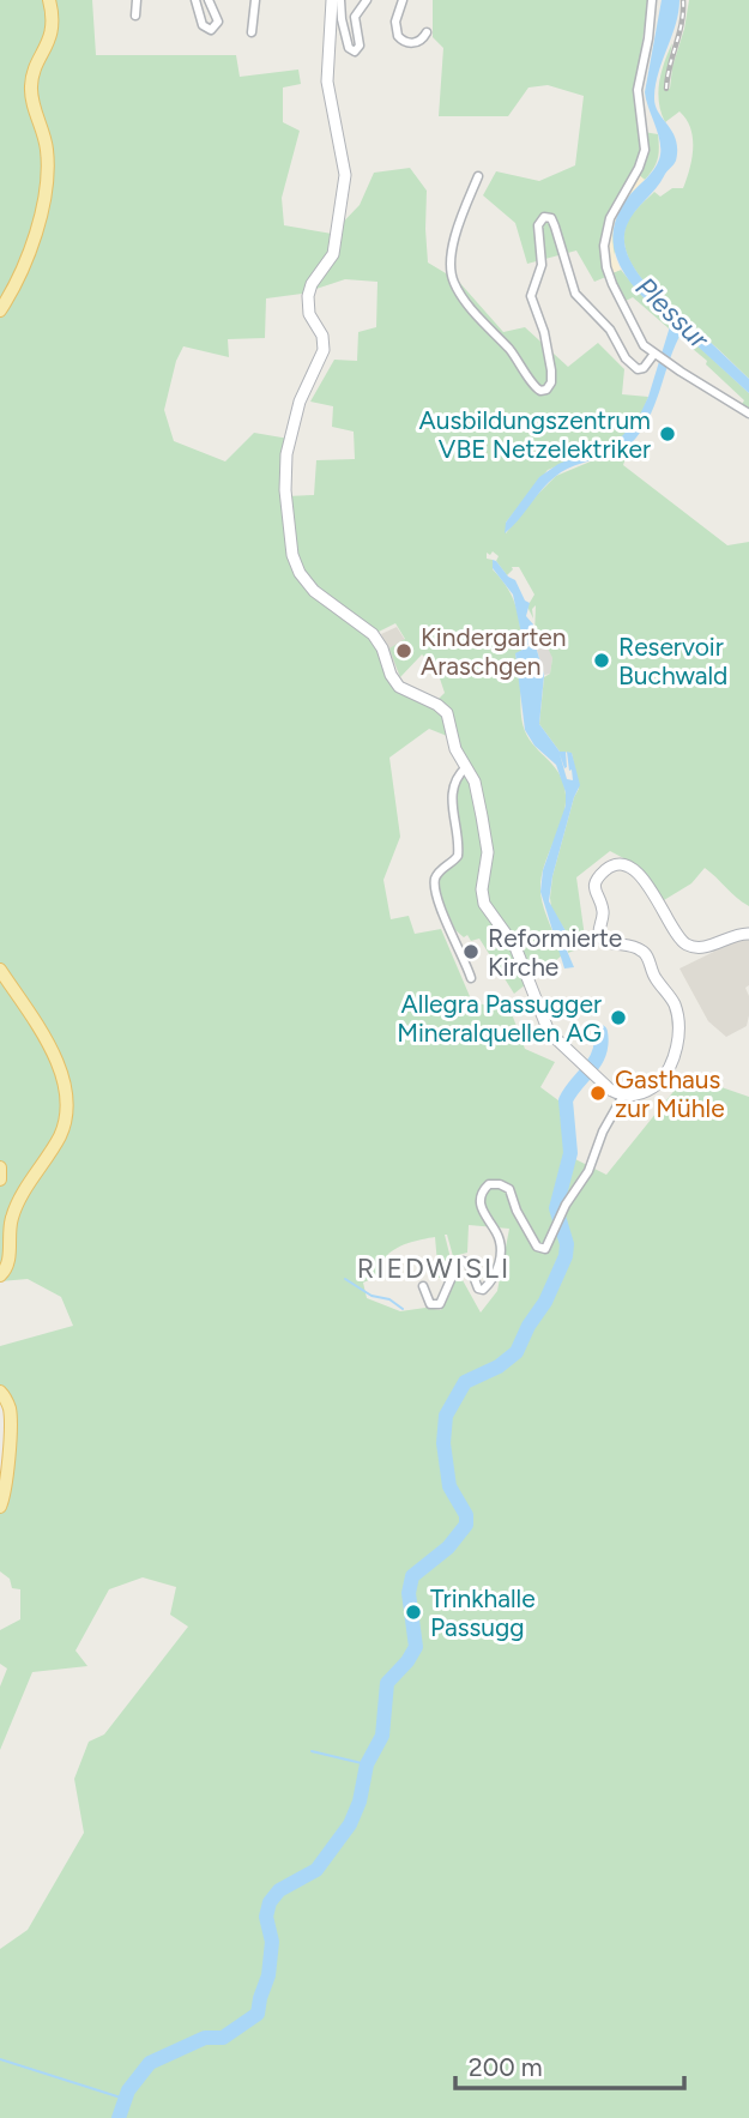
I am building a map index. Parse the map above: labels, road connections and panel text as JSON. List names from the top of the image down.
{
  "districts": ["RIEDWISLI"],
  "water": ["Plessur"],
  "places": [
    "Ausbildungszentrum VBE Netzelektriker",
    "Kindergarten Araschgen",
    "Reservoir Buchwald",
    "Reformierte Kirche",
    "Allegra Passugger Mineralquellen AG",
    "Gasthaus zur Mühle",
    "Trinkhalle Passugg"
  ],
  "scale_bar": "200 m"
}
